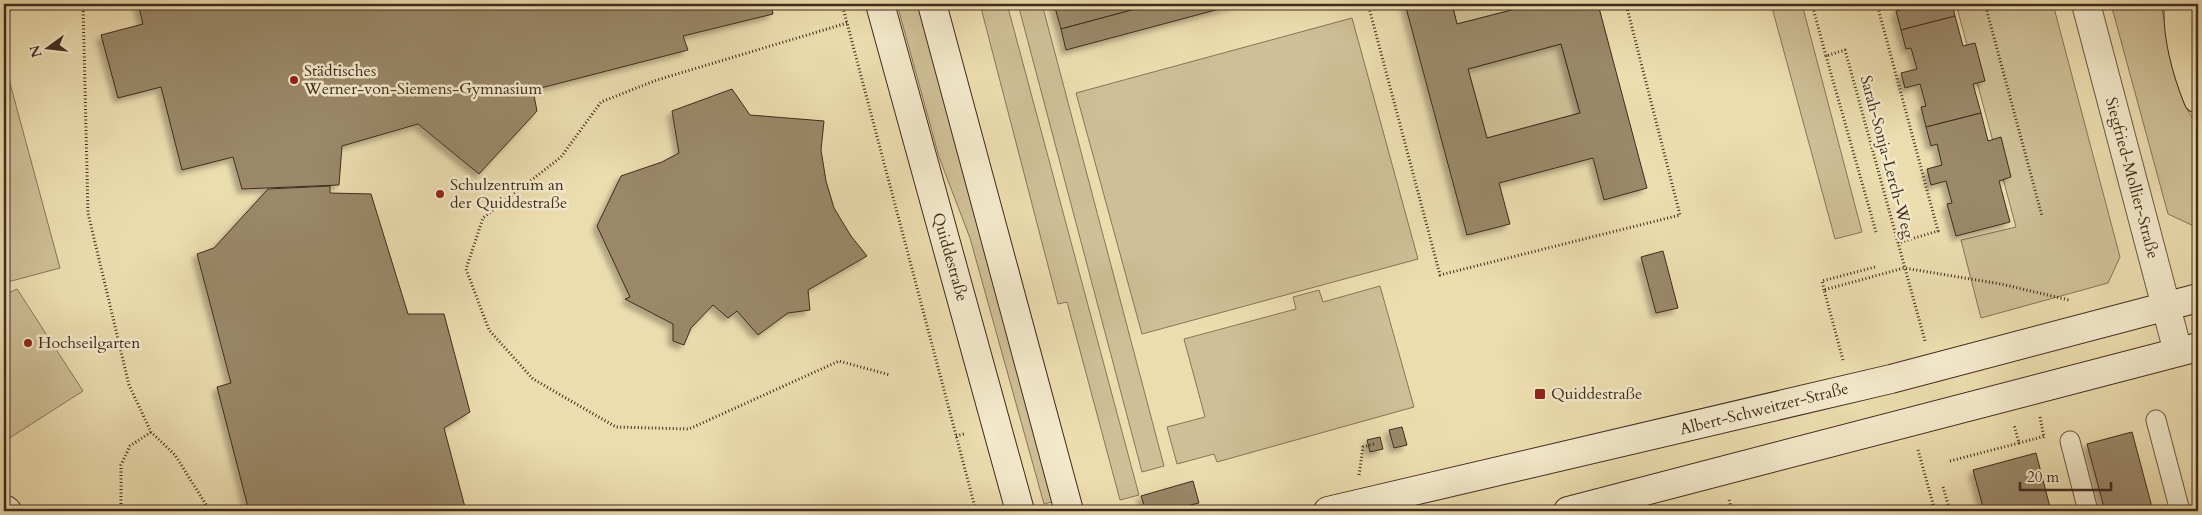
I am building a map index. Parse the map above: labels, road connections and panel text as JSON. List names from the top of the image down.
{
  "streets": {
    "main road": ["Siegfried-Mollier-Straße", "Quiddestraße", "Albert-Schweitzer-Straße"],
    "path": ["Sarah-Sonja-Lerch-Weg"]
  },
  "crossings": [
    ["Siegfried-Mollier-Straße", "Albert-Schweitzer-Straße"]
  ],
  "places": {
    "other": ["Städtisches Werner-von-Siemens-Gymnasium", "Schulzentrum an der Quiddestraße", "Hochseilgarten"],
    "transit": ["Quiddestraße"]
  },
  "scale_bar": "20 m",
  "north": "left"
}
